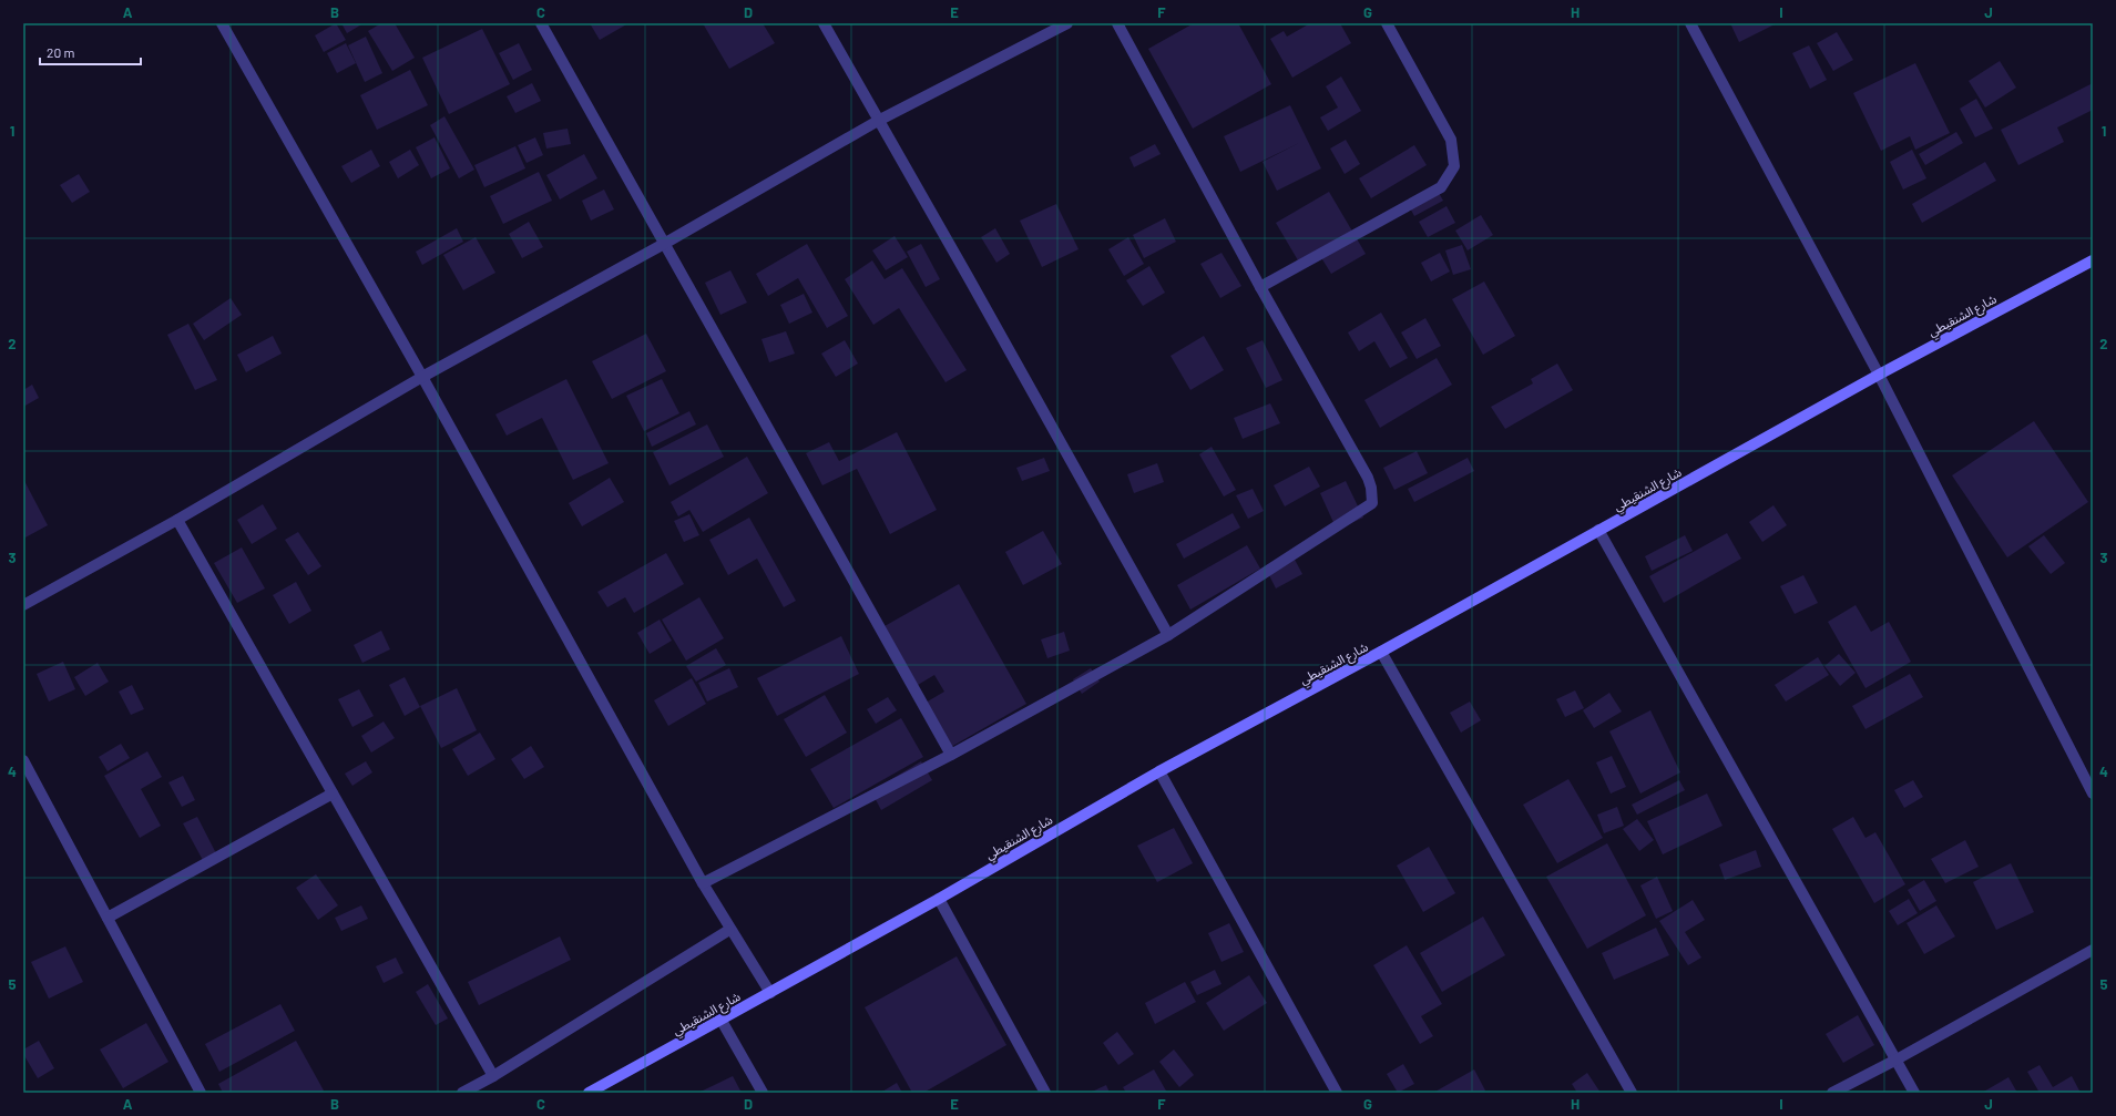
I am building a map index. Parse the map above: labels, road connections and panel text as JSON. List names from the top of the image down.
{
  "streets": {
    "street": ["شارع الشنقيطي"]
  },
  "scale_bar": "20 m",
  "grid": {
    "columns": [
      "A",
      "B",
      "C",
      "D",
      "E",
      "F",
      "G",
      "H",
      "I",
      "J"
    ],
    "rows": [
      "1",
      "2",
      "3",
      "4",
      "5"
    ]
  }
}
